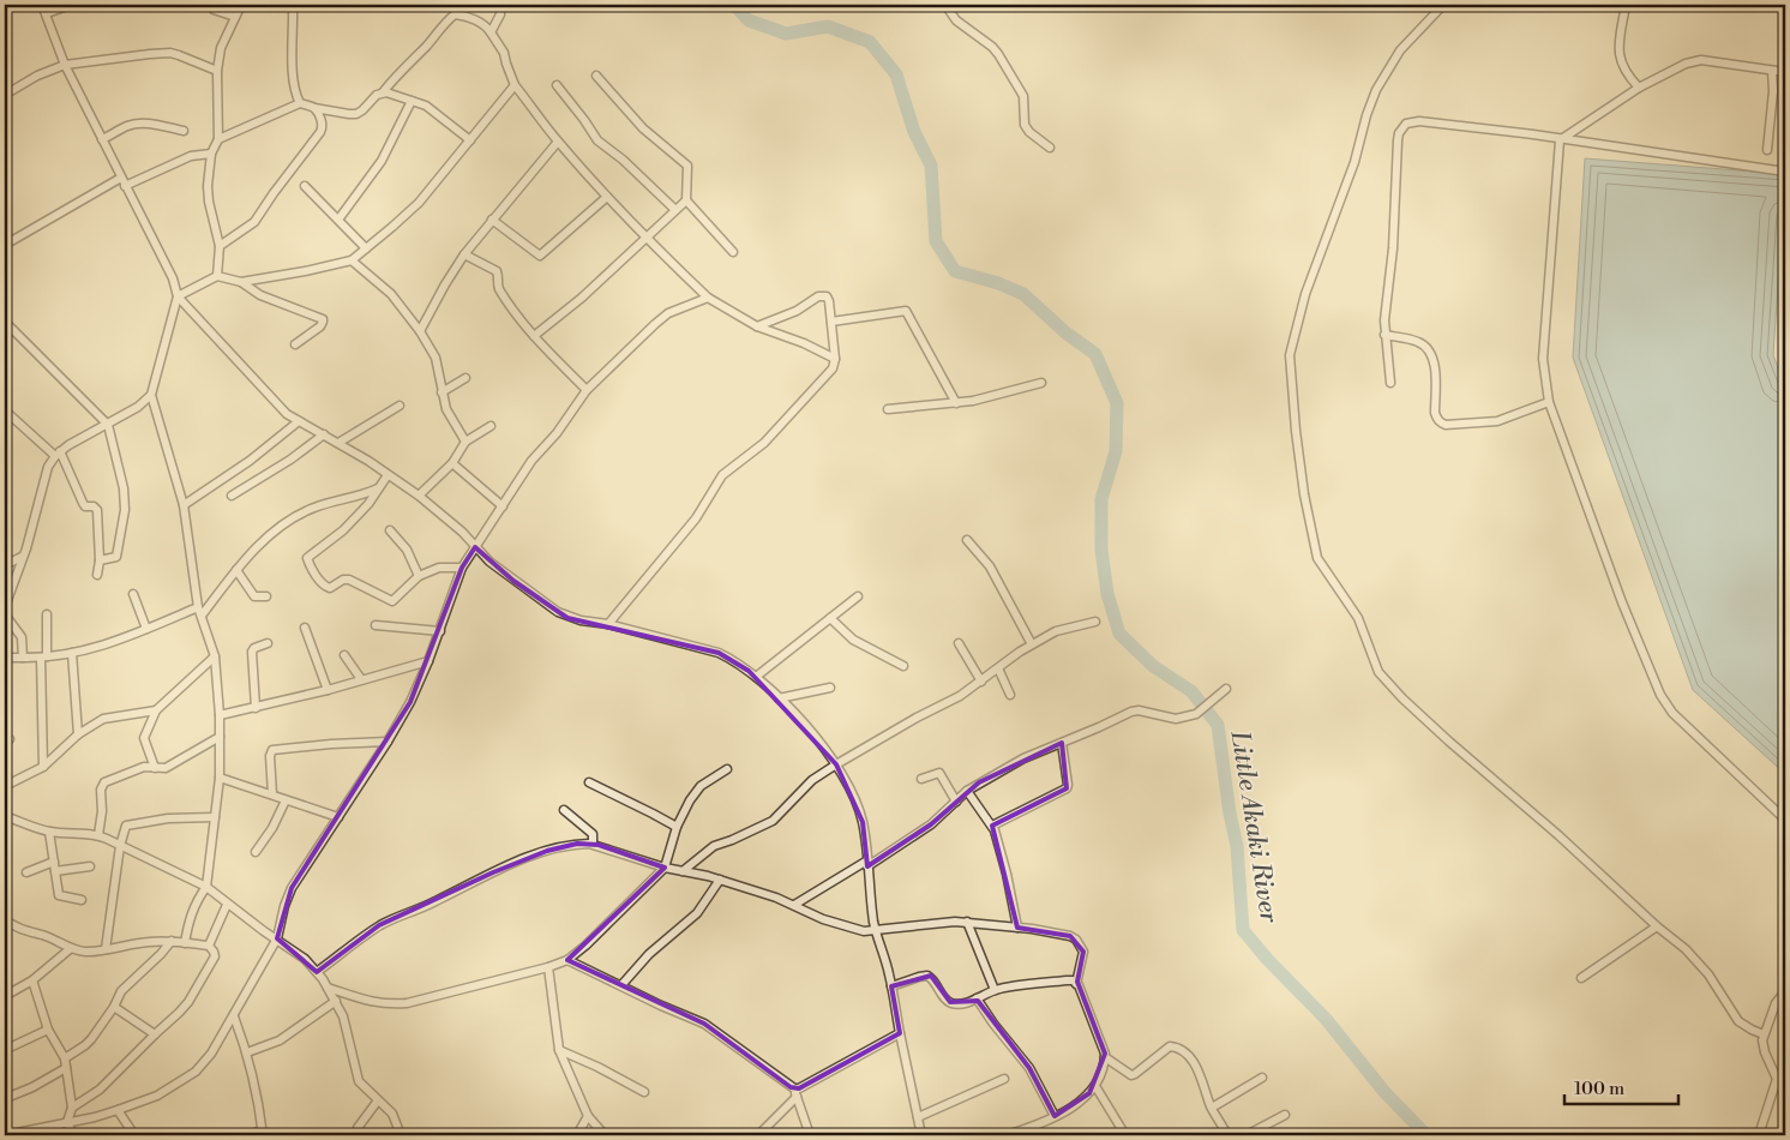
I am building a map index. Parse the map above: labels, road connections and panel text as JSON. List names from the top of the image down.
{
  "water": ["Little Akaki River"],
  "scale_bar": "100 m"
}
